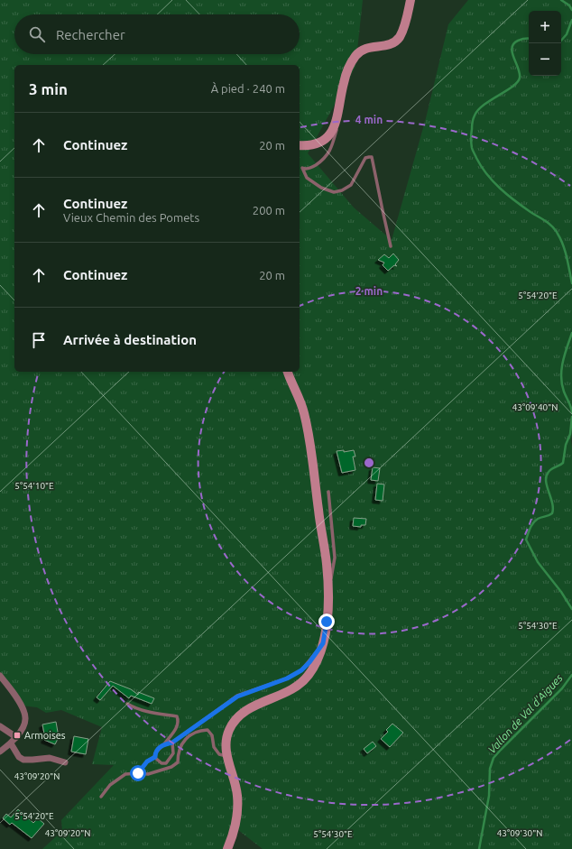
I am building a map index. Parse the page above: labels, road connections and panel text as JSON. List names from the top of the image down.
{
  "water": ["Vallon de Val d'Aigues"],
  "places": {
    "transit": ["Armoises"]
  },
  "page": {
    "map_buttons": ["+", "−"],
    "search": "Rechercher",
    "heading": ["3 min", "À pied · 240 m"],
    "list": [
      ["Continuez", "20 m"],
      ["Continuez", "Vieux Chemin des Pomets", "200 m"],
      ["Continuez", "20 m"],
      "Arrivée à destination"
    ]
  },
  "coordinates": [
    "5°54'20\"E",
    "43°09'40\"N",
    "5°54'10\"E",
    "5°54'30\"E",
    "43°09'20\"N",
    "43°09'30\"N"
  ],
  "rings": ["4 min", "2 min"]
}
